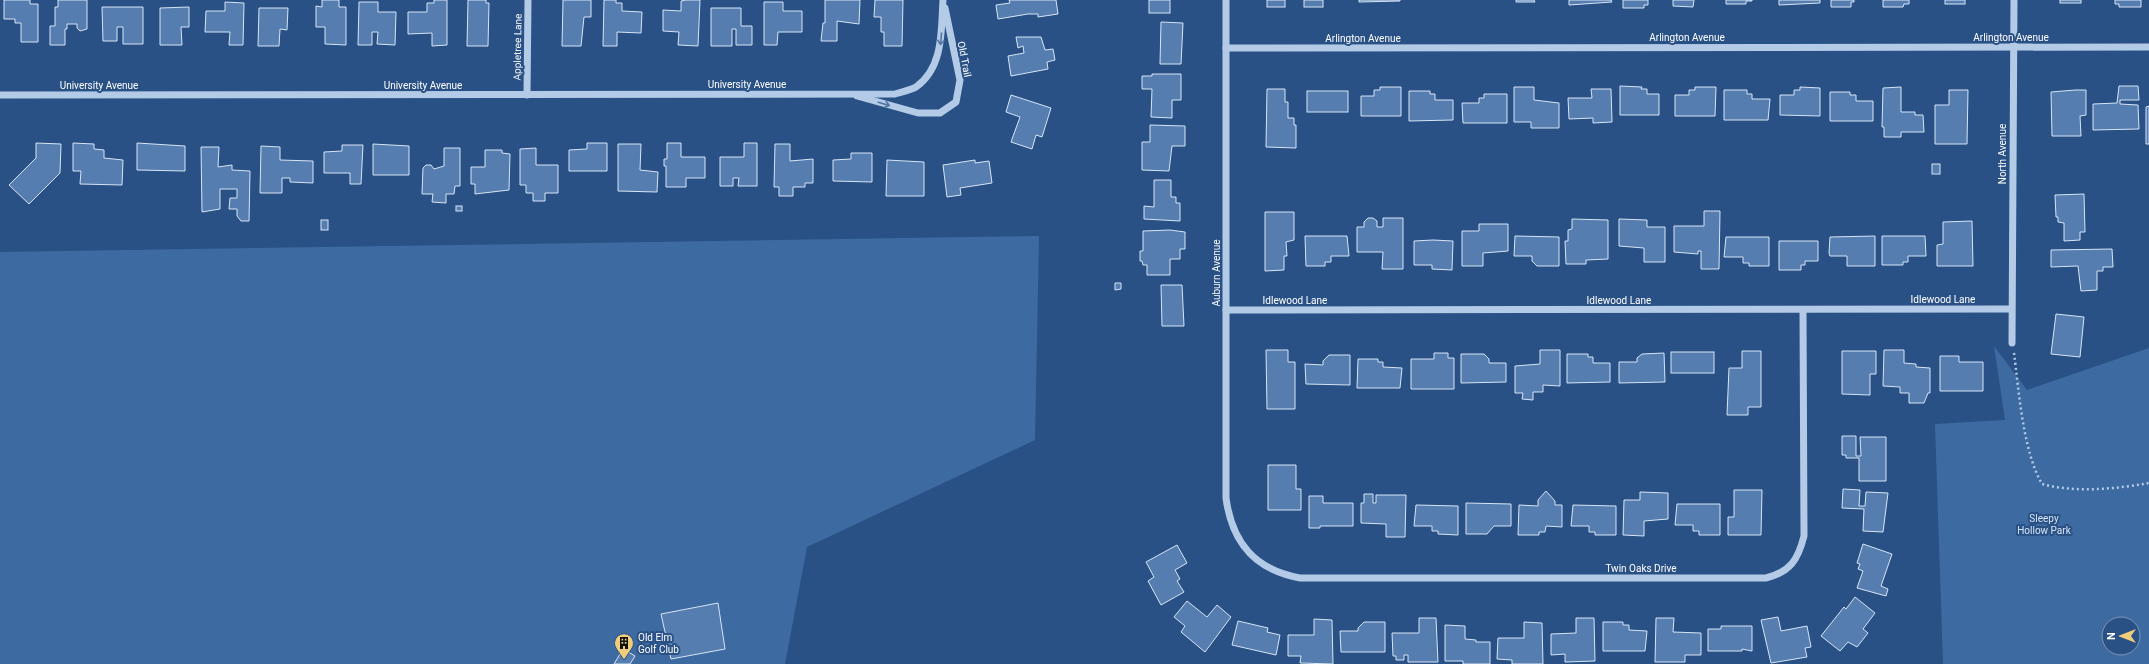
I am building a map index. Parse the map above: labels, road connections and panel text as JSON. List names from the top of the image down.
{
  "streets": {
    "street": [
      "Arlington Avenue",
      "Appletree Lane",
      "Old Trail",
      "University Avenue",
      "North Avenue",
      "Auburn Avenue",
      "Idlewood Lane",
      "Twin Oaks Drive"
    ]
  },
  "crossings": [
    ["Arlington Avenue", "North Avenue"],
    ["Arlington Avenue", "Auburn Avenue"],
    ["Appletree Lane", "University Avenue"],
    ["Old Trail", "University Avenue"],
    ["North Avenue", "Idlewood Lane"],
    ["Auburn Avenue", "Idlewood Lane"],
    ["Auburn Avenue", "Twin Oaks Drive"],
    ["Idlewood Lane", "Twin Oaks Drive"]
  ],
  "parks": ["Sleepy Hollow Park"],
  "places": {
    "building": ["Old Elm Golf Club"]
  },
  "north": "left"
}
